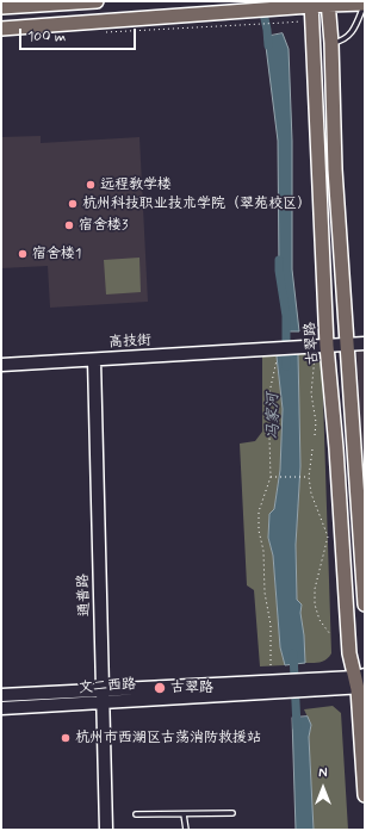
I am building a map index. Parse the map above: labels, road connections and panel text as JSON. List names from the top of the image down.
{
  "streets": {
    "main road": ["古翠路"],
    "street": ["高技街", "通普路", "文二西路"]
  },
  "crossings": [
    ["高技街", "古翠路"],
    ["高技街", "通普路"],
    ["古翠路", "文二西路"],
    ["通普路", "文二西路"]
  ],
  "water": ["冯家河"],
  "places": [
    "远程教学楼",
    "杭州科技职业技术学院（翠苑校区）",
    "宿舍楼3",
    "宿舍楼1",
    "古翠路",
    "杭州市西湖区古荡消防救援站"
  ],
  "scale_bar": "100 m",
  "north": "top"
}
